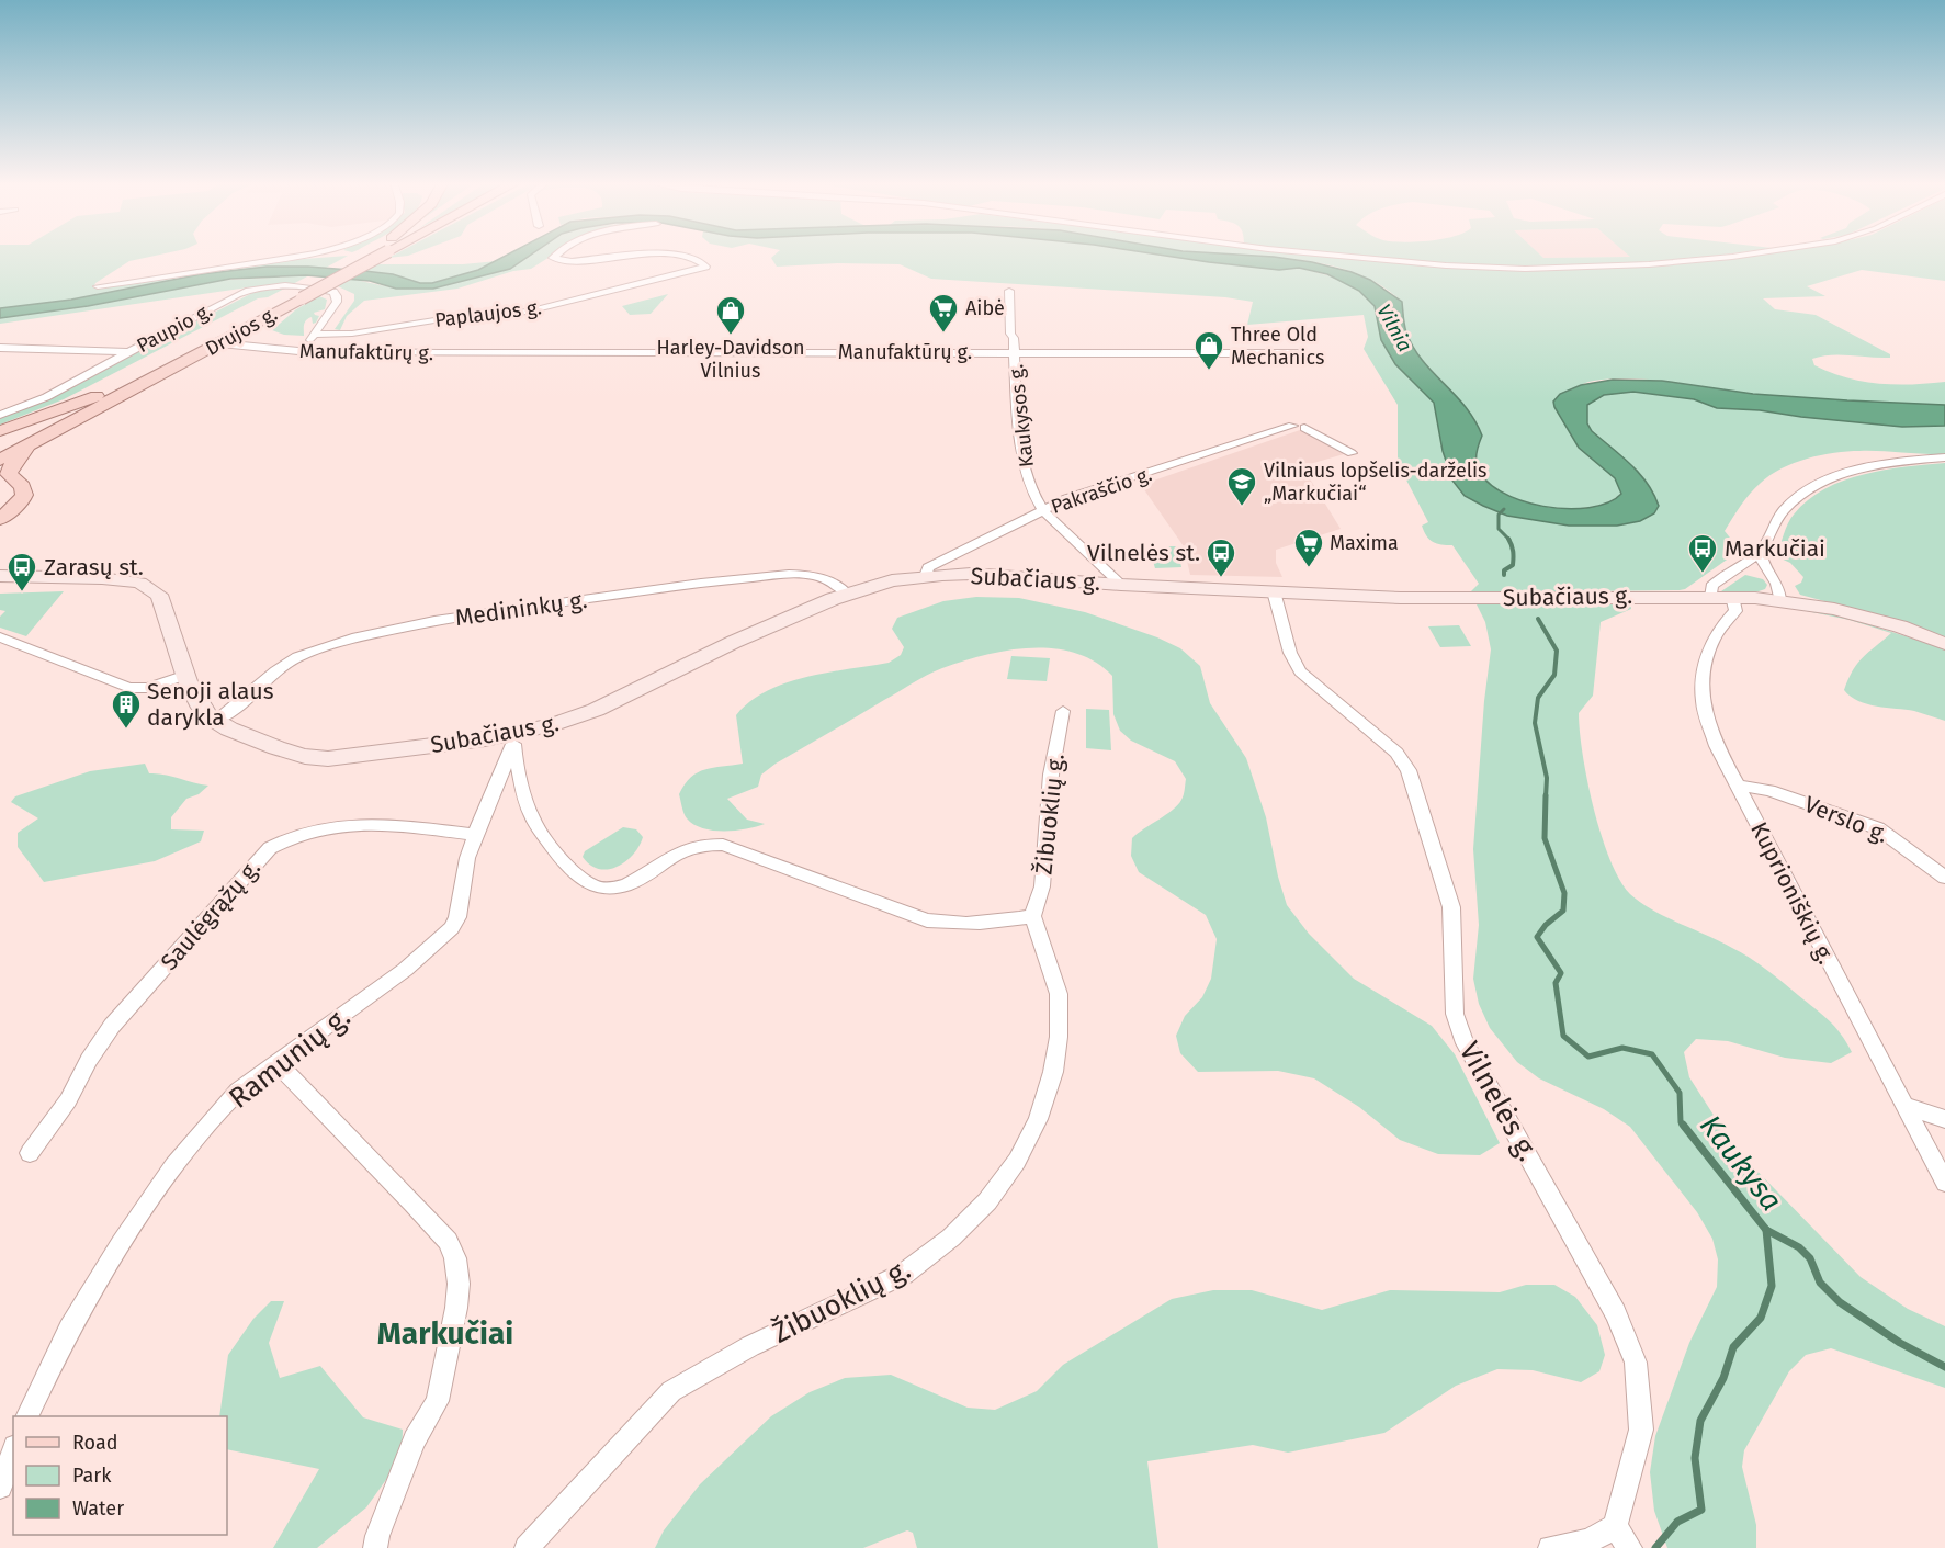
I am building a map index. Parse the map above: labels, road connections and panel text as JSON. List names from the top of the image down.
{
  "streets": {
    "main road": ["Drujos g."],
    "street": [
      "Paplaujos g.",
      "Paupio g.",
      "Manufaktūrų g.",
      "Kaukysos g.",
      "Pakraščio g.",
      "Subačiaus g.",
      "Medininkų g.",
      "Žibuoklių g.",
      "Verslo g.",
      "Kuprioniškių g.",
      "Saulėgrąžų g.",
      "Ramunių g.",
      "Vilnelės g."
    ]
  },
  "crossings": [
    ["Paplaujos g.", "Paupio g."],
    ["Paupio g.", "Manufaktūrų g."],
    ["Drujos g.", "Manufaktūrų g."],
    ["Manufaktūrų g.", "Kaukysos g."],
    ["Kaukysos g.", "Pakraščio g."],
    ["Kaukysos g.", "Subačiaus g."],
    ["Pakraščio g.", "Subačiaus g."],
    ["Subačiaus g.", "Medininkų g."],
    ["Subačiaus g.", "Kuprioniškių g."],
    ["Subačiaus g.", "Ramunių g."],
    ["Subačiaus g.", "Vilnelės g."],
    ["Verslo g.", "Kuprioniškių g."],
    ["Saulėgrąžų g.", "Ramunių g."]
  ],
  "districts": ["Markučiai"],
  "water": ["Vilnia", "Kaukysa"],
  "places": {
    "supermarket": ["Aibė", "Maxima"],
    "shop": ["Harley-Davidson Vilnius", "Three Old Mechanics"],
    "school or university": ["Vilniaus lopšelis-darželis „Markučiai“"],
    "bus stop": ["Markučiai", "Vilnelės st.", "Zarasų st."],
    "building": ["Senoji alaus darykla"]
  },
  "legend": ["Road", "Park", "Water"]
}
